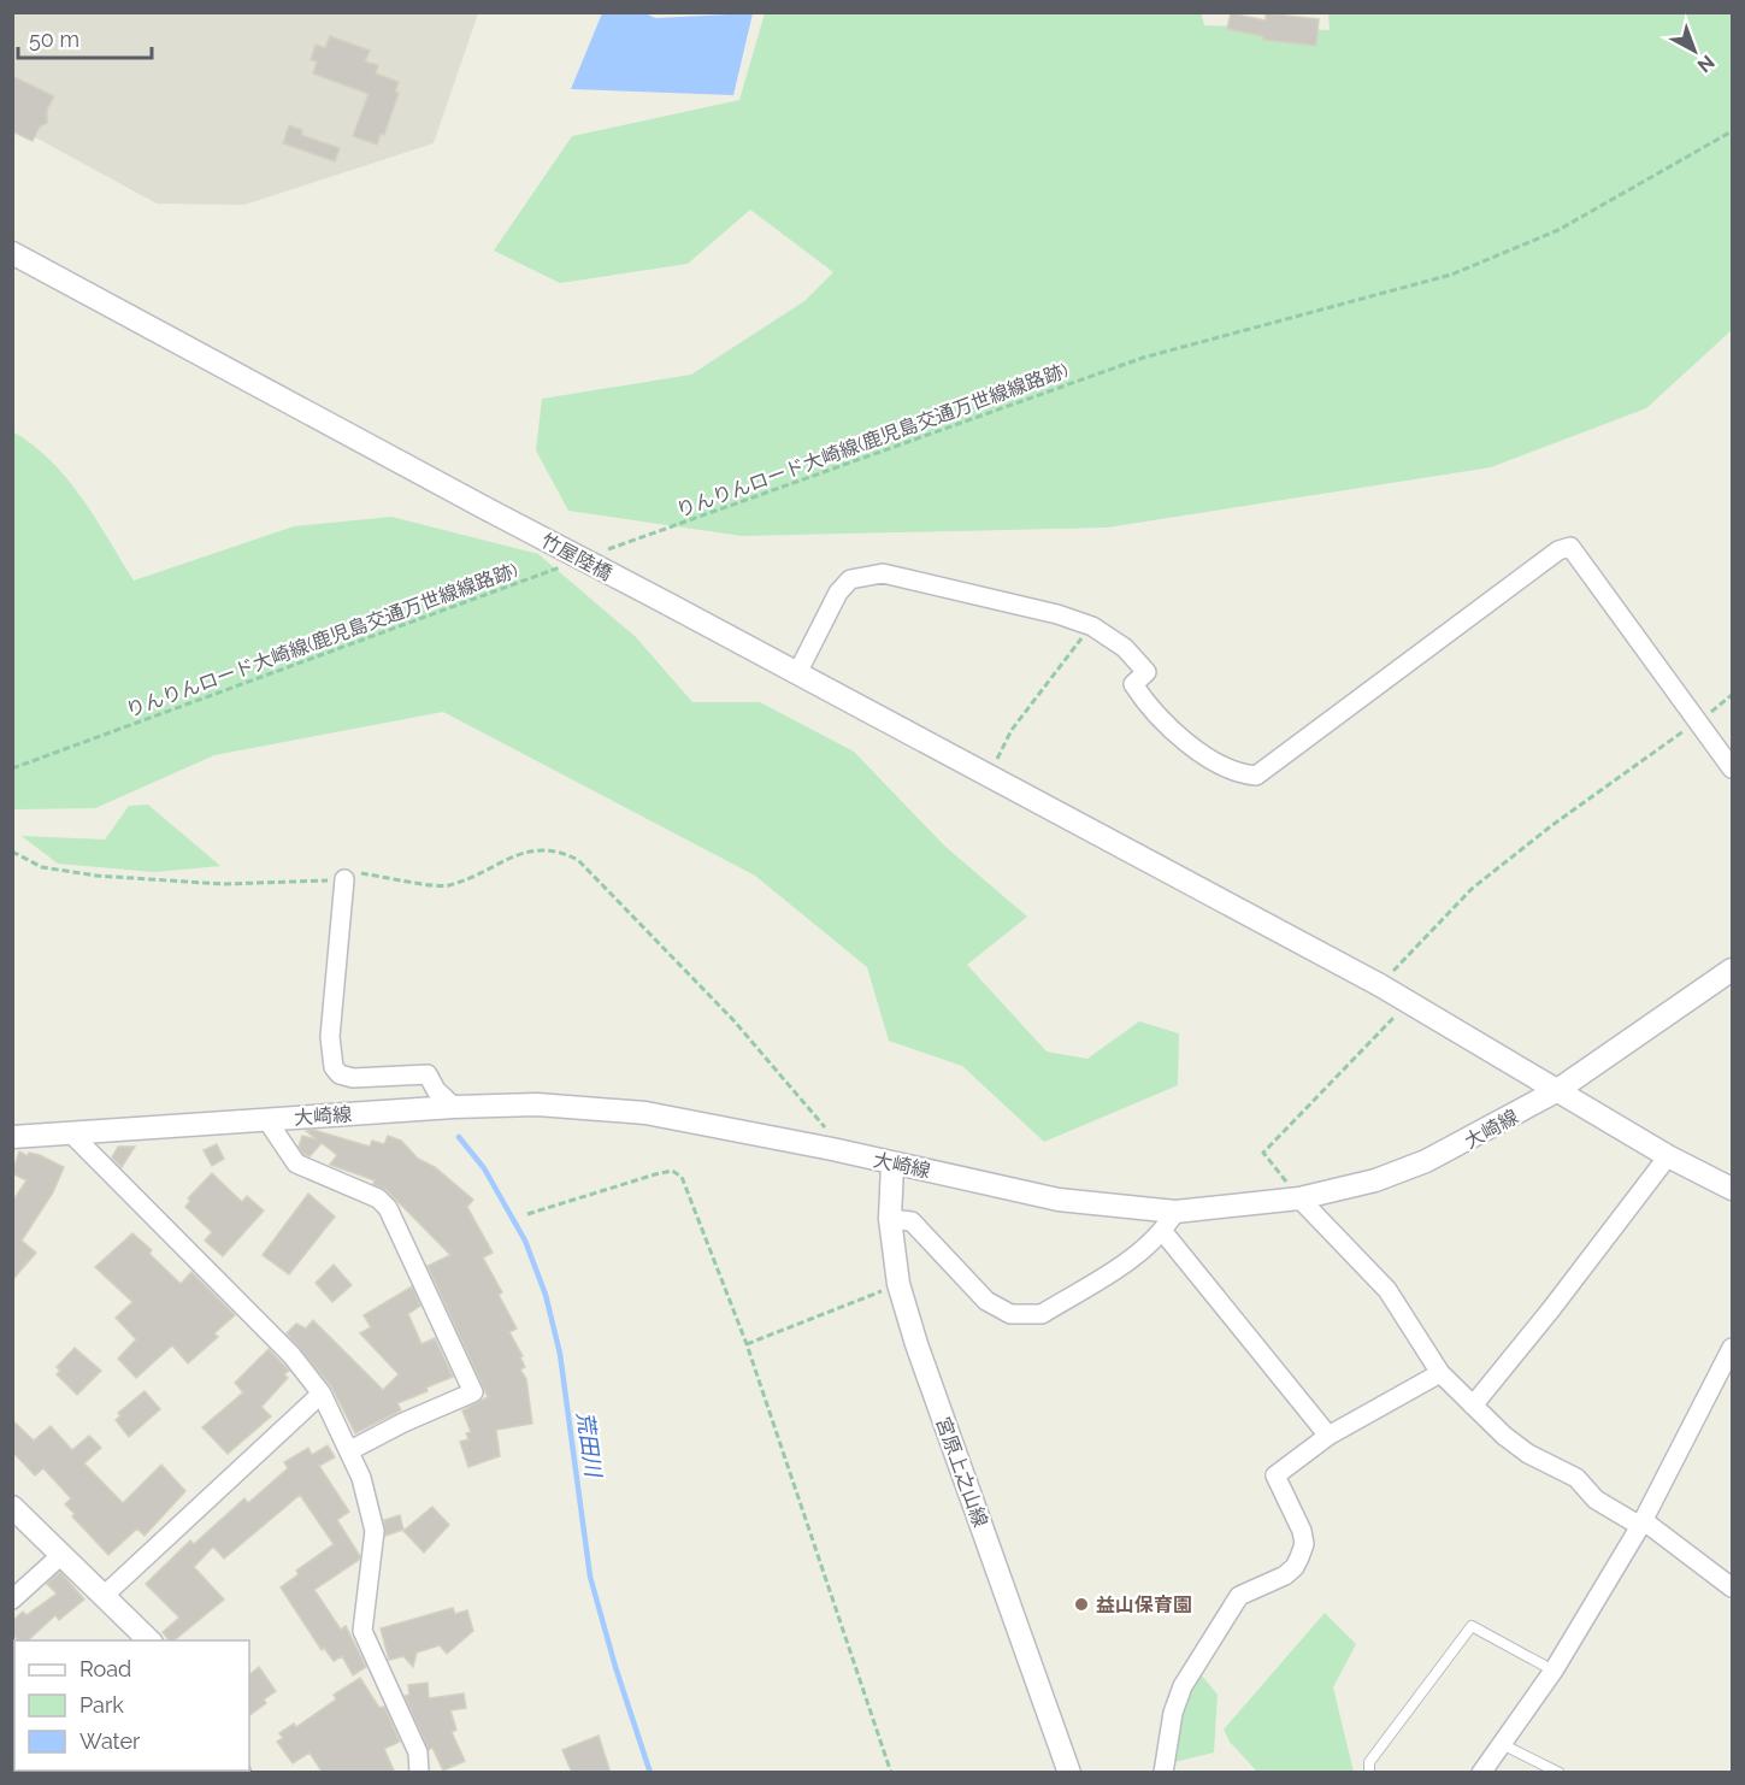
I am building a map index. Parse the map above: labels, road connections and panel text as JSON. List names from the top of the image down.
{
  "streets": {
    "street": ["竹屋陸橋", "大崎線", "宮原上之山線"],
    "path": ["りんりんロード大崎線(鹿児島交通万世線線路跡)"]
  },
  "crossings": [
    ["竹屋陸橋", "大崎線"],
    ["大崎線", "宮原上之山線"]
  ],
  "water": ["荒田川"],
  "places": ["益山保育園"],
  "legend": ["Road", "Park", "Water"],
  "scale_bar": "50 m",
  "north": "bottom right"
}
